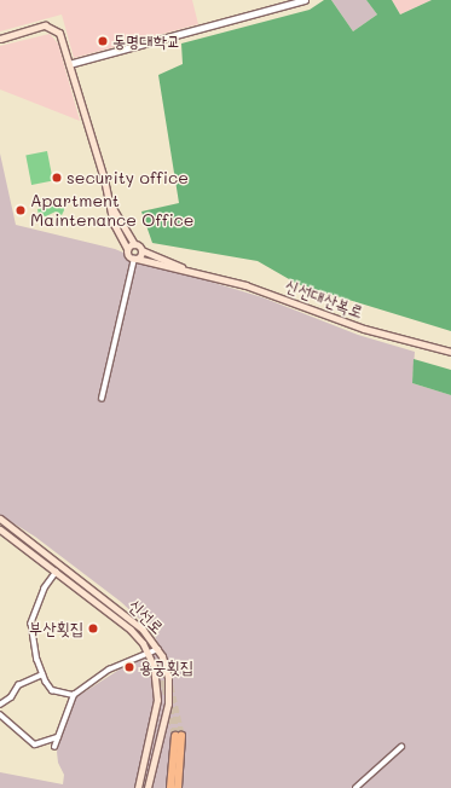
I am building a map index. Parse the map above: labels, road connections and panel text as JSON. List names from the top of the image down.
{
  "streets": {
    "main road": ["신선대산복로", "신선로"]
  },
  "places": [
    "동명대학교",
    "security office",
    "Apartment Maintenance Office",
    "부산횟집",
    "용궁횟집"
  ]
}
